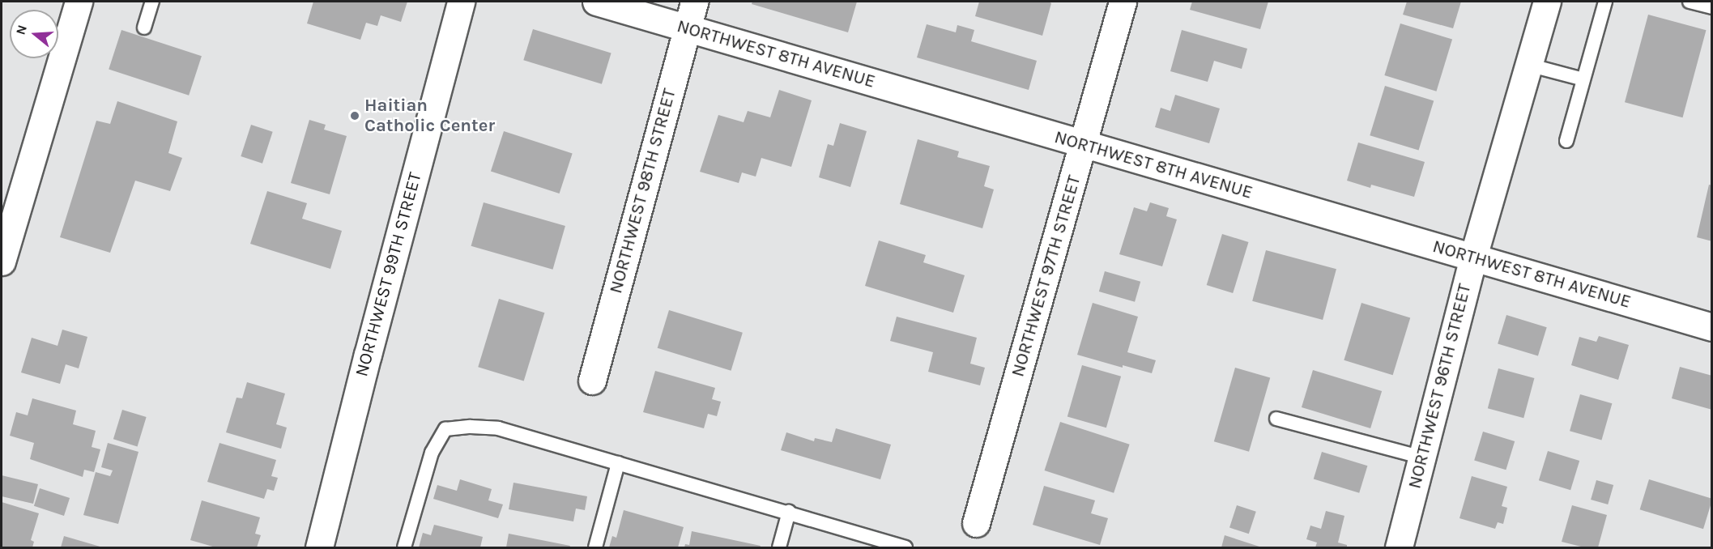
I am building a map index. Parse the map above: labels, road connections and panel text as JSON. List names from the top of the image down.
{
  "streets": {
    "street": [
      "NORTHWEST 8TH AVENUE",
      "NORTHWEST 98TH STREET",
      "NORTHWEST 99TH STREET",
      "NORTHWEST 97TH STREET",
      "NORTHWEST 96TH STREET"
    ]
  },
  "crossings": [
    ["NORTHWEST 8TH AVENUE", "NORTHWEST 98TH STREET"],
    ["NORTHWEST 8TH AVENUE", "NORTHWEST 97TH STREET"],
    ["NORTHWEST 8TH AVENUE", "NORTHWEST 96TH STREET"]
  ],
  "places": ["Haitian Catholic Center"],
  "north": "left"
}
